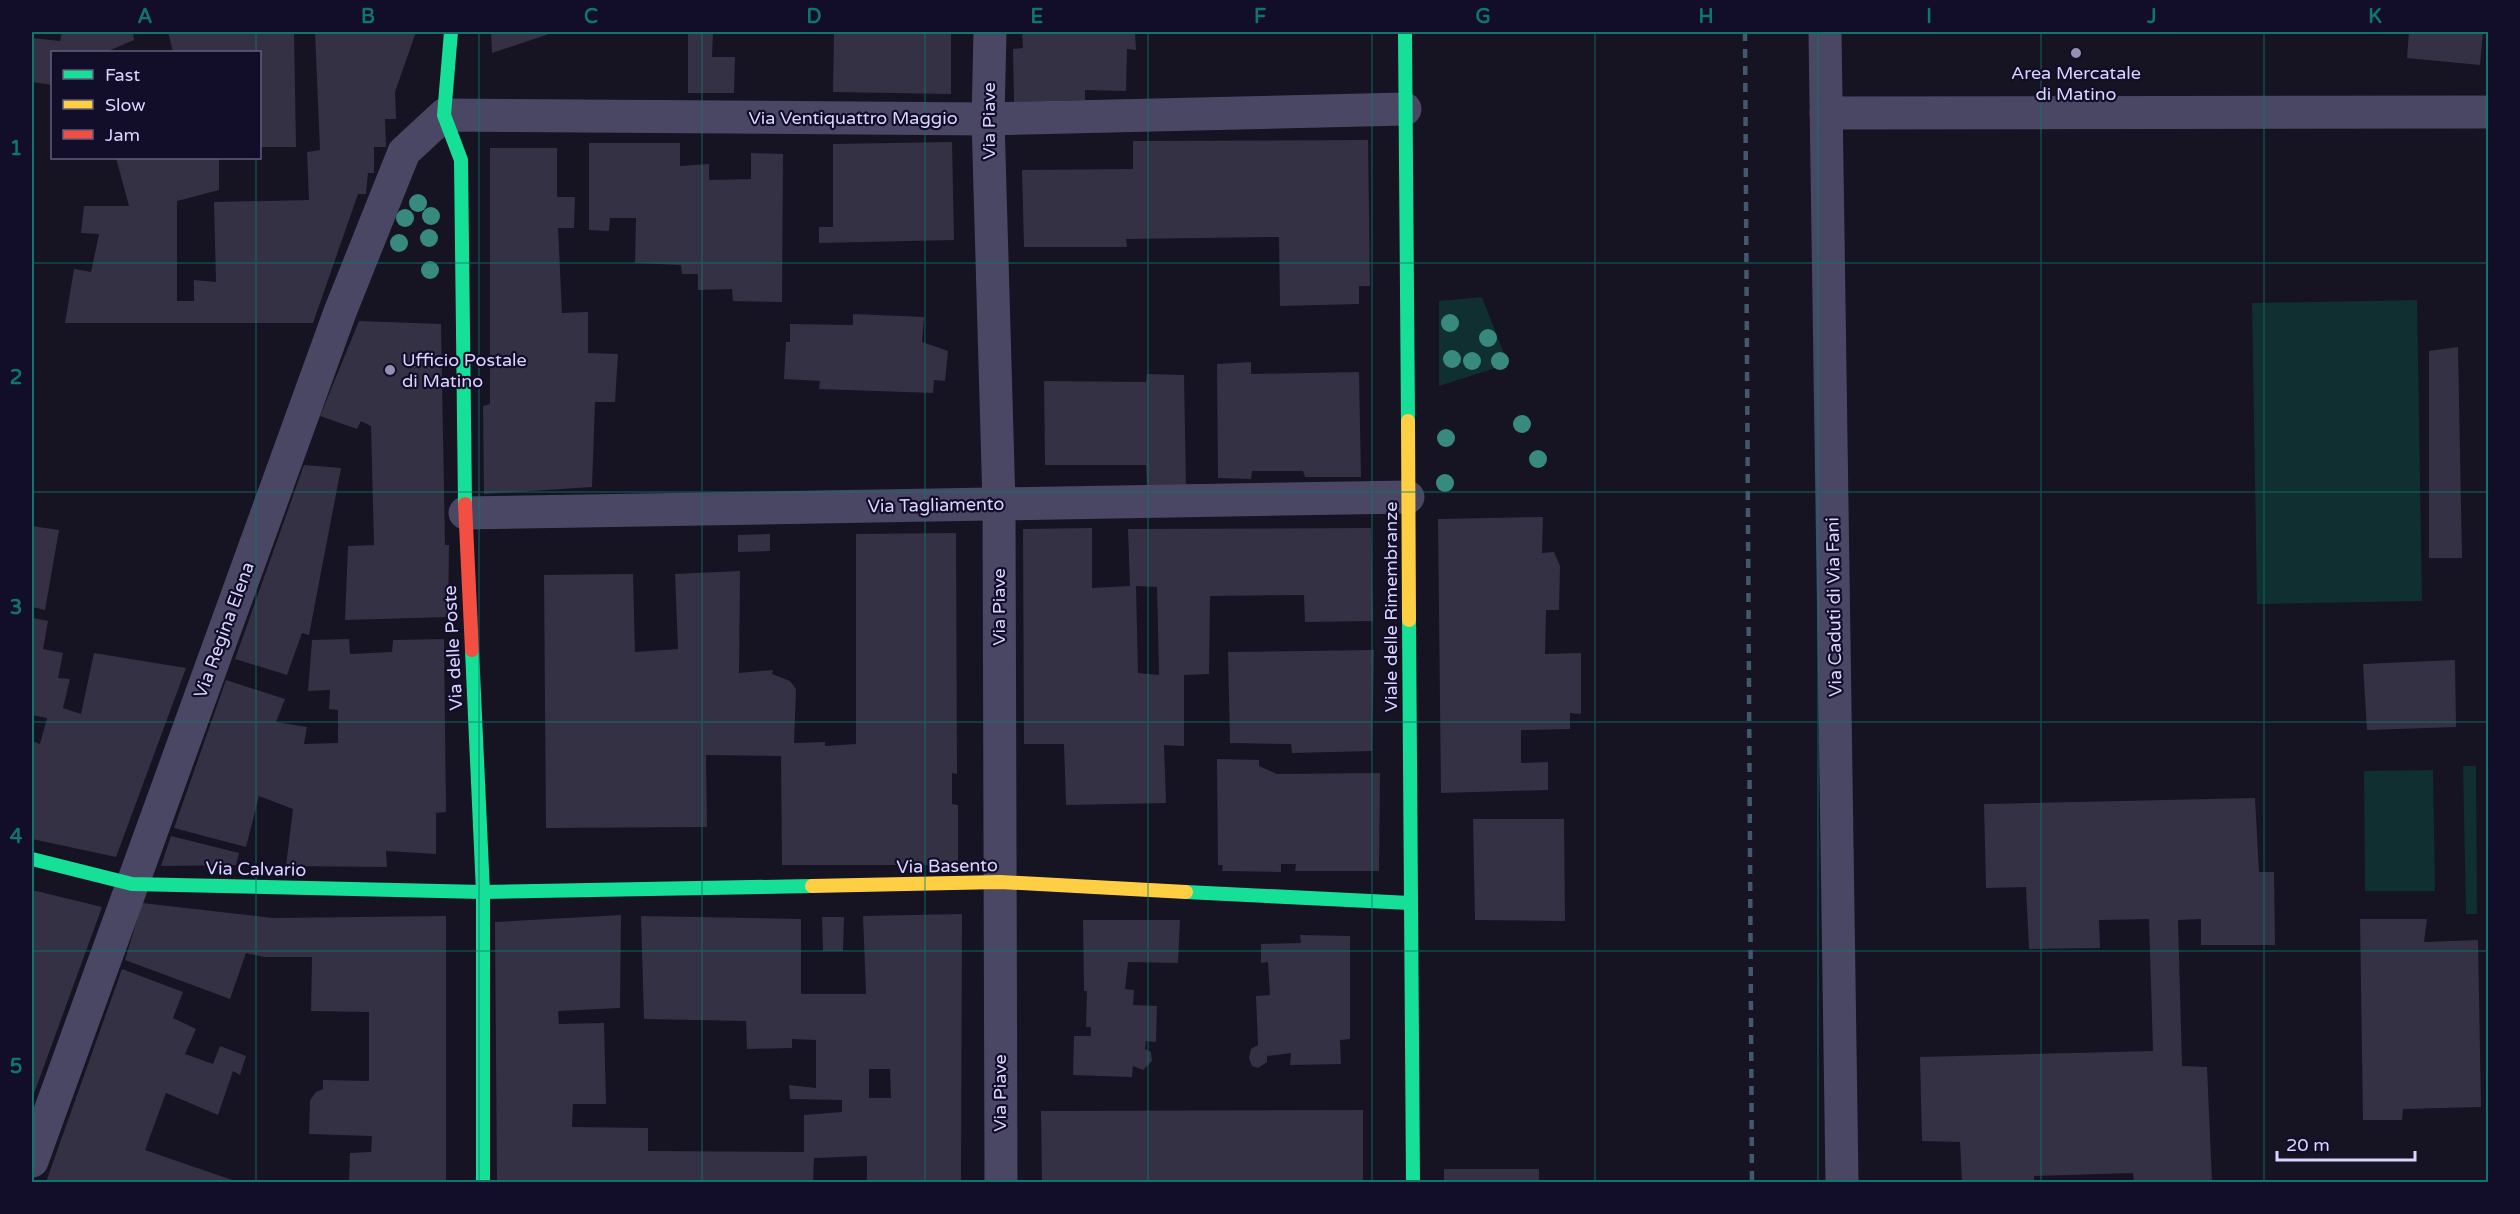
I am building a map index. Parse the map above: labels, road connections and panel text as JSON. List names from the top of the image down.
{
  "streets": {
    "street": [
      "Via Ventiquattro Maggio",
      "Via Piave",
      "Via Tagliamento",
      "Viale delle Rimembranze",
      "Via Caduti di Via Fani",
      "Via Regina Elena",
      "Via delle Poste",
      "Via Basento",
      "Via Calvario"
    ]
  },
  "crossings": [
    ["Via Ventiquattro Maggio", "Via Piave"],
    ["Via Ventiquattro Maggio", "Viale delle Rimembranze"],
    ["Via Ventiquattro Maggio", "Via Regina Elena"],
    ["Via Ventiquattro Maggio", "Via delle Poste"],
    ["Via Piave", "Via Tagliamento"],
    ["Via Piave", "Via Basento"],
    ["Via Tagliamento", "Viale delle Rimembranze"],
    ["Via Tagliamento", "Via delle Poste"],
    ["Viale delle Rimembranze", "Via Basento"],
    ["Via Regina Elena", "Via delle Poste"],
    ["Via Regina Elena", "Via Calvario"],
    ["Via delle Poste", "Via Basento"],
    ["Via delle Poste", "Via Calvario"],
    ["Via Basento", "Via Calvario"]
  ],
  "places": ["Area Mercatale di Matino", "Ufficio Postale di Matino"],
  "legend": ["Fast", "Slow", "Jam"],
  "scale_bar": "20 m",
  "grid": {
    "columns": [
      "A",
      "B",
      "C",
      "D",
      "E",
      "F",
      "G",
      "H",
      "I",
      "J",
      "K"
    ],
    "rows": [
      "1",
      "2",
      "3",
      "4",
      "5"
    ]
  }
}
